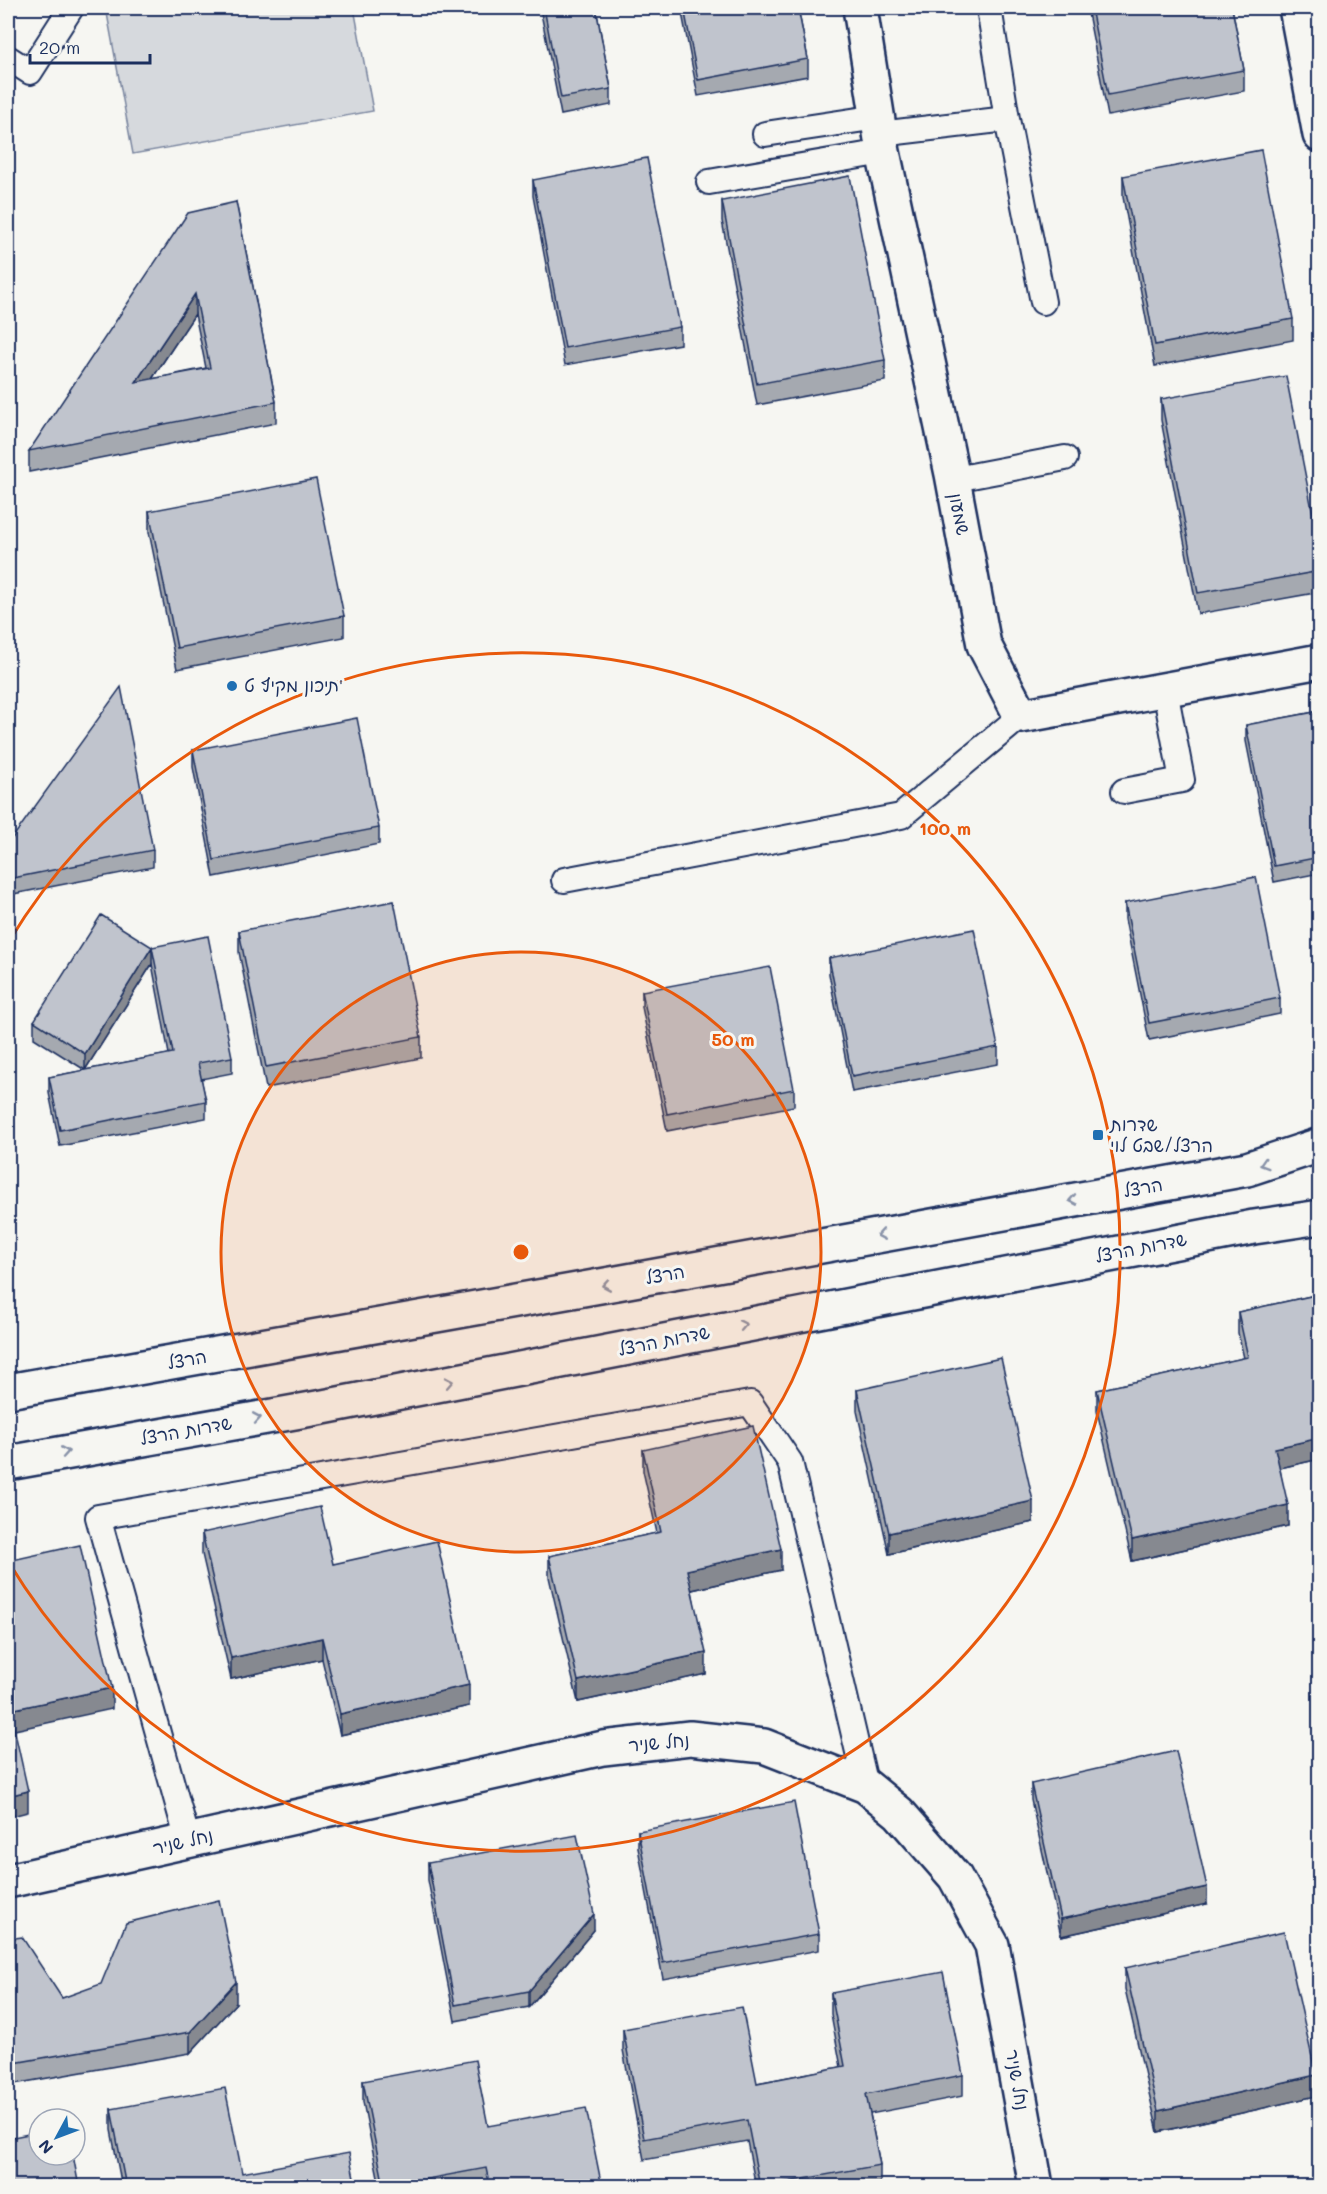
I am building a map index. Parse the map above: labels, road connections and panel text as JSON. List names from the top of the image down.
{
  "streets": {
    "main road": [
      "שמעון",
      "הרצל",
      "שדרות הרצל",
      "נחל שניר"
    ]
  },
  "one_way": ["הרצל", "שדרות הרצל"],
  "places": {
    "other": ["תיכון מקיף ט'"],
    "transit": ["שדרות הרצל/שבט לוי"]
  },
  "scale_bar": "20 m",
  "north": "bottom left",
  "rings": ["100 m", "50 m"]
}
